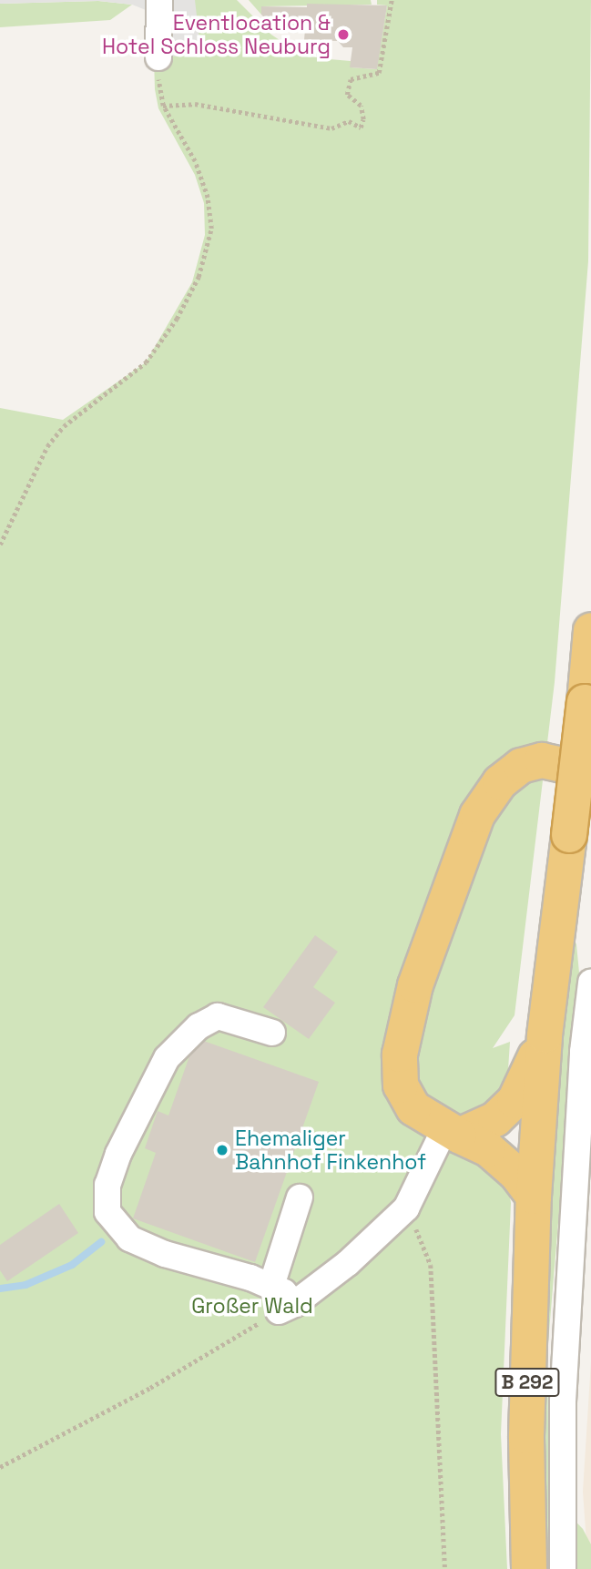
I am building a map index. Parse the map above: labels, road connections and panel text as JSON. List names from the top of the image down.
{
  "streets": {
    "highway": ["B 292"]
  },
  "parks": ["Großer Wald"],
  "places": ["Eventlocation & Hotel Schloss Neuburg", "Ehemaliger Bahnhof Finkenhof"]
}
